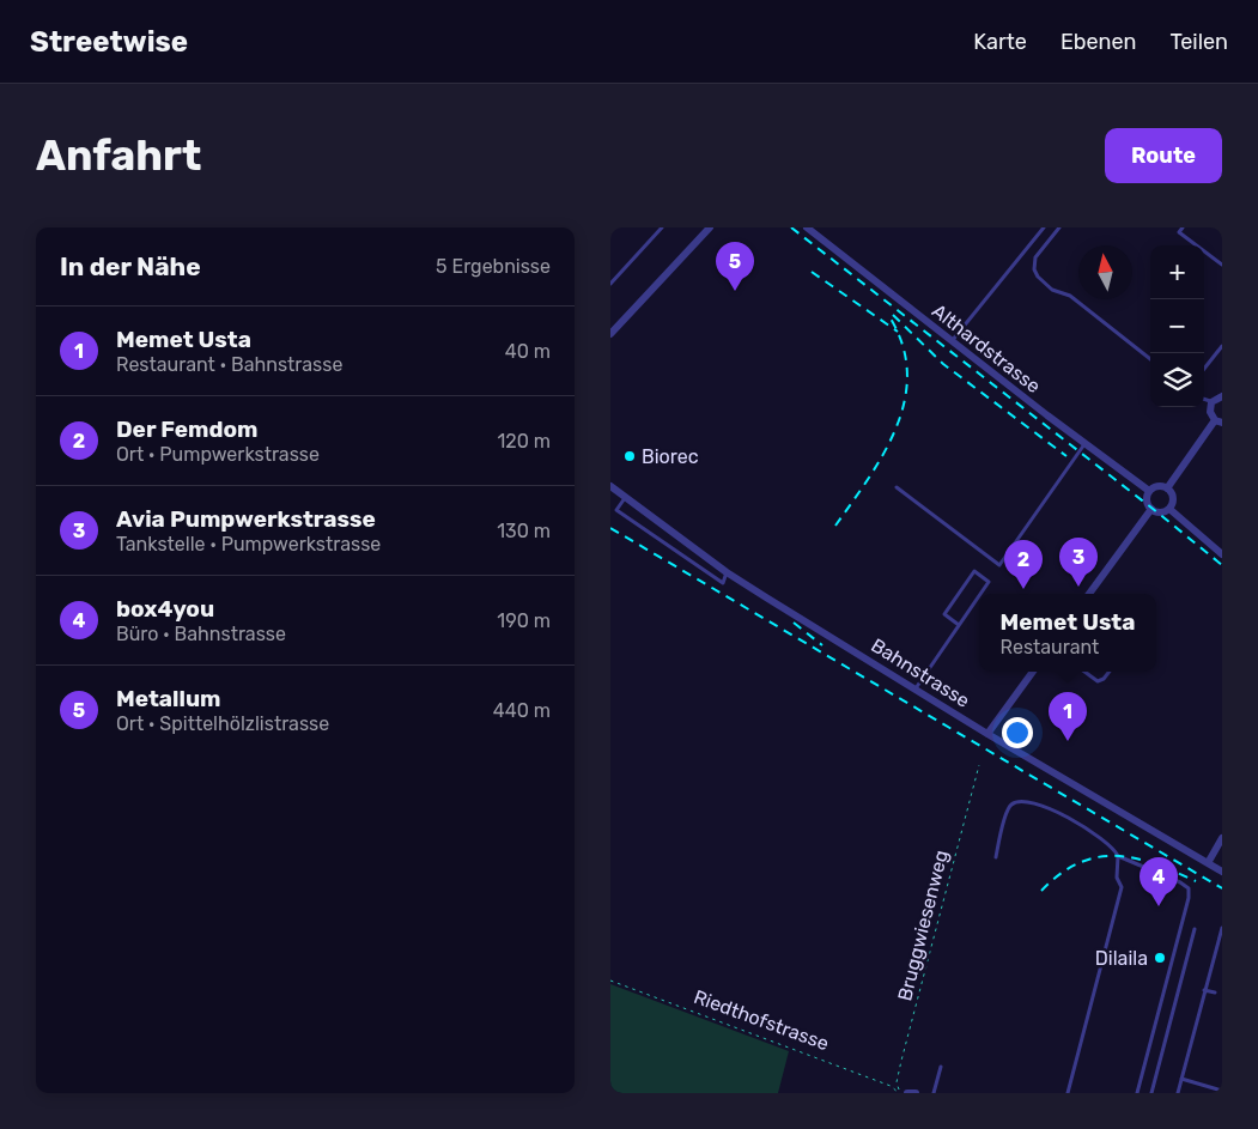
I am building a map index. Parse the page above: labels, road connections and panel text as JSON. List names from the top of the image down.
{
  "streets": {
    "street": ["Althardstrasse", "Bahnstrasse"],
    "path": ["Bruggwiesenweg", "Riedthofstrasse"]
  },
  "crossings": [
    ["Bruggwiesenweg", "Riedthofstrasse"]
  ],
  "places": ["Biorec", "Dilaila"],
  "north": "top",
  "page": {
    "header": "Streetwise",
    "nav": ["Karte", "Ebenen", "Teilen"],
    "buttons": "Route",
    "title": "Anfahrt",
    "heading": ["In der Nähe", "5 Ergebnisse"],
    "pins": [
      "5",
      "3",
      "2",
      "1",
      "4"
    ],
    "map_buttons": ["+", "−"],
    "list": [
      {
        "mark": "1",
        "name": "Memet Usta",
        "note": "Restaurant · Bahnstrasse",
        "value": "40 m"
      },
      {
        "mark": "2",
        "name": "Der Femdom",
        "note": "Ort · Pumpwerkstrasse",
        "value": "120 m"
      },
      {
        "mark": "3",
        "name": "Avia Pumpwerkstrasse",
        "note": "Tankstelle · Pumpwerkstrasse",
        "value": "130 m"
      },
      {
        "mark": "4",
        "name": "box4you",
        "note": "Büro · Bahnstrasse",
        "value": "190 m"
      },
      {
        "mark": "5",
        "name": "Metallum",
        "note": "Ort · Spittelhölzlistrasse",
        "value": "440 m"
      }
    ],
    "popup": ["Memet Usta", "Restaurant"]
  }
}
